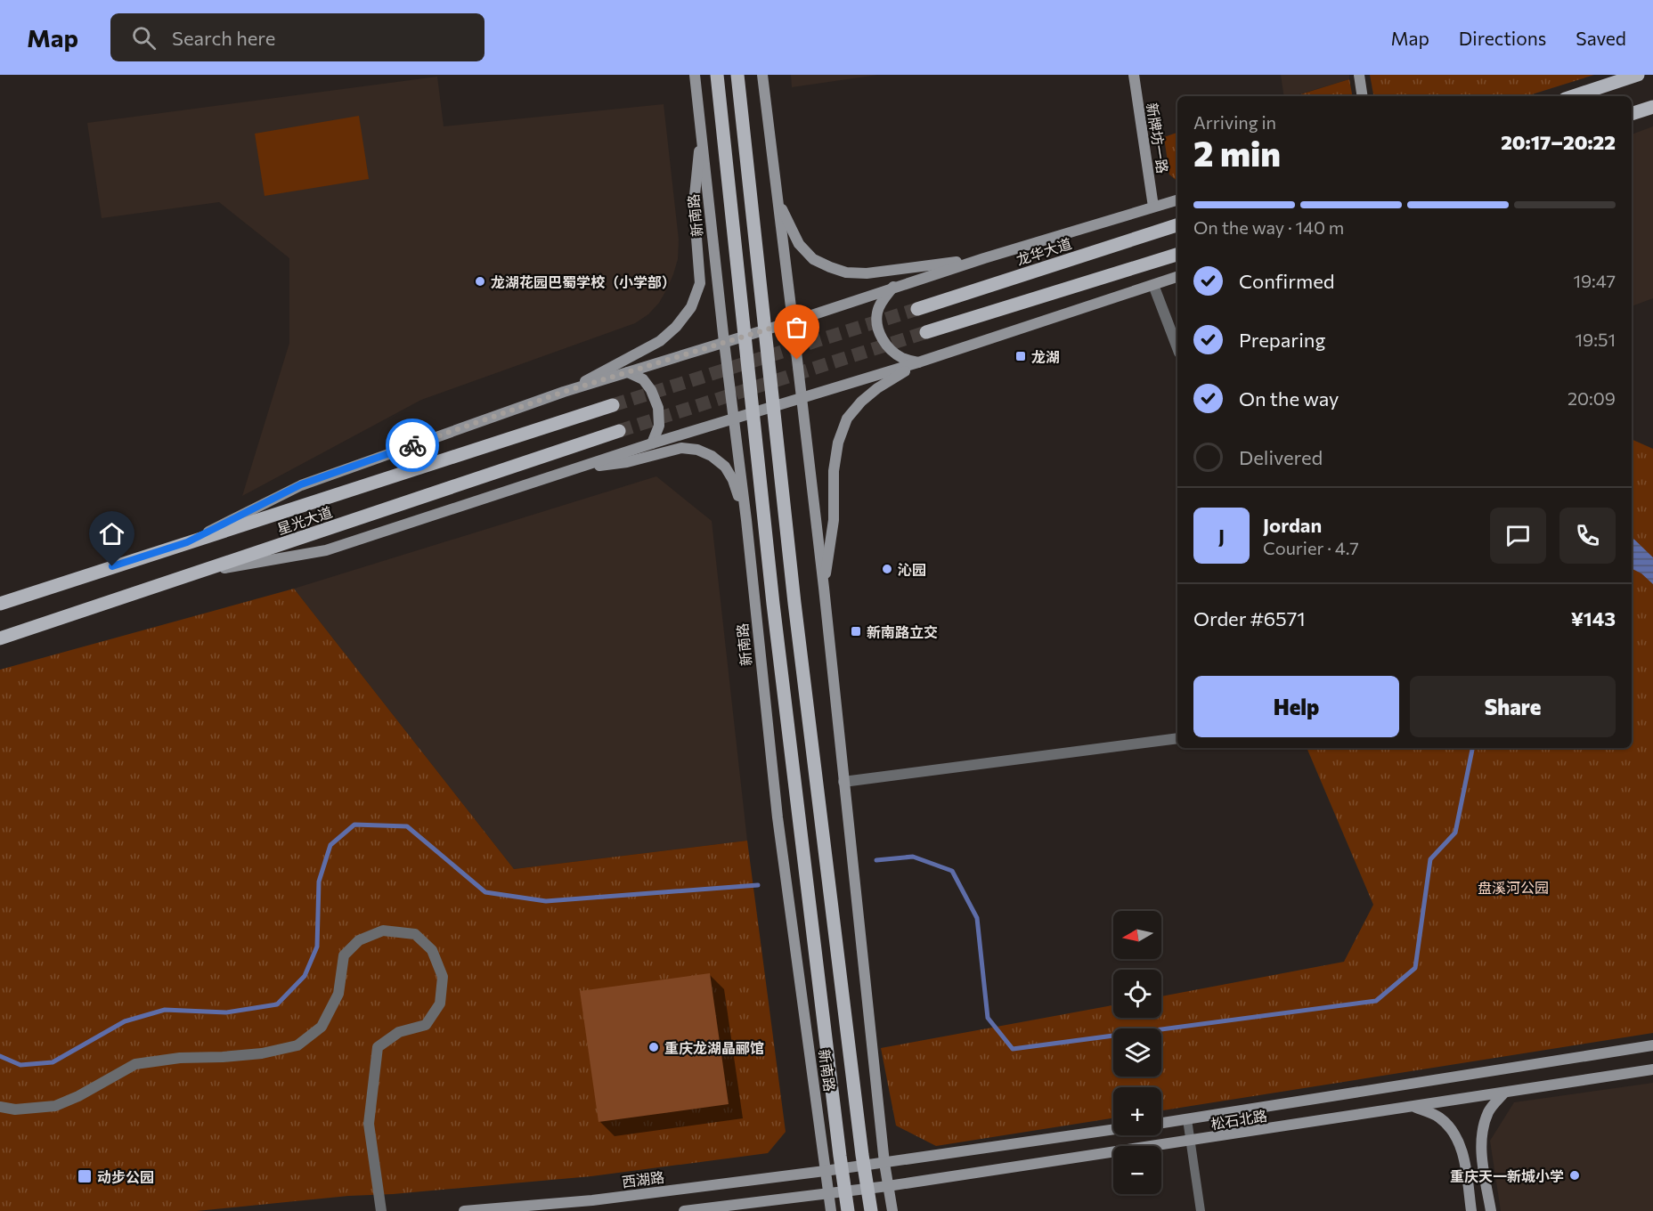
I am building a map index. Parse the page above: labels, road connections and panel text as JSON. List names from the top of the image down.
{
  "streets": {
    "main road": ["新南路", "龙华大道", "星光大道"],
    "street": ["新牌坊一路", "松石北路", "西湖路"]
  },
  "crossings": [
    ["新南路", "松石北路"],
    ["新南路", "西湖路"]
  ],
  "parks": ["盘溪河公园"],
  "places": {
    "other": [
      "龙湖花园巴蜀学校（小学部）",
      "沁园",
      "重庆龙湖晶郦馆",
      "重庆天一新城小学"
    ],
    "transit": ["龙湖", "新南路立交", "动步公园"]
  },
  "north": "left",
  "page": {
    "header": "Map",
    "search": "Search here",
    "nav": ["Map", "Directions", "Saved"],
    "heading": ["2 min", "Arriving in", "20:17–20:22"],
    "panel": [
      "Jordan",
      "Courier · 4.7",
      "Order #6571",
      "¥143"
    ],
    "bar": "On the way · 140 m",
    "list": [
      ["Confirmed", "19:47"],
      ["Preparing", "19:51"],
      ["On the way", "20:09"],
      "Delivered"
    ],
    "round": "J",
    "buttons": ["Help", "Share"],
    "map_buttons": ["+", "−"]
  }
}
